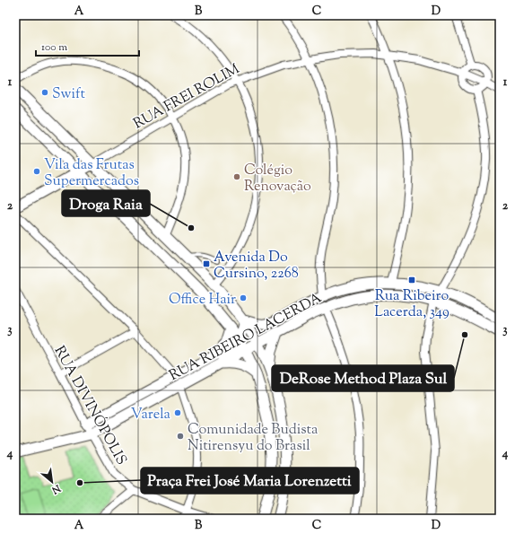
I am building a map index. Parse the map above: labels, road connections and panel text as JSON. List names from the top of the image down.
{
  "streets": {
    "main road": ["RUA FREI ROLIM", "RUA RIBEIRO LACERDA"],
    "street": ["RUA DIVINÓPOLIS"]
  },
  "crossings": [
    ["RUA RIBEIRO LACERDA", "RUA DIVINÓPOLIS"]
  ],
  "places": {
    "other": [
      "Swift",
      "Vila das Frutas Supermercados",
      "Colégio Renovação",
      "Droga Raia",
      "Office Hair",
      "DeRose Method Plaza Sul",
      "Varela",
      "Comunidade Budista Nitirensyu do Brasil",
      "Praça Frei José Maria Lorenzetti"
    ],
    "transit": ["Avenida Do Cursino, 2268", "Rua Ribeiro Lacerda, 349"]
  },
  "scale_bar": "100 m",
  "north": "bottom right",
  "grid": {
    "columns": [
      "A",
      "B",
      "C",
      "D"
    ],
    "rows": [
      "1",
      "2",
      "3",
      "4"
    ]
  }
}
